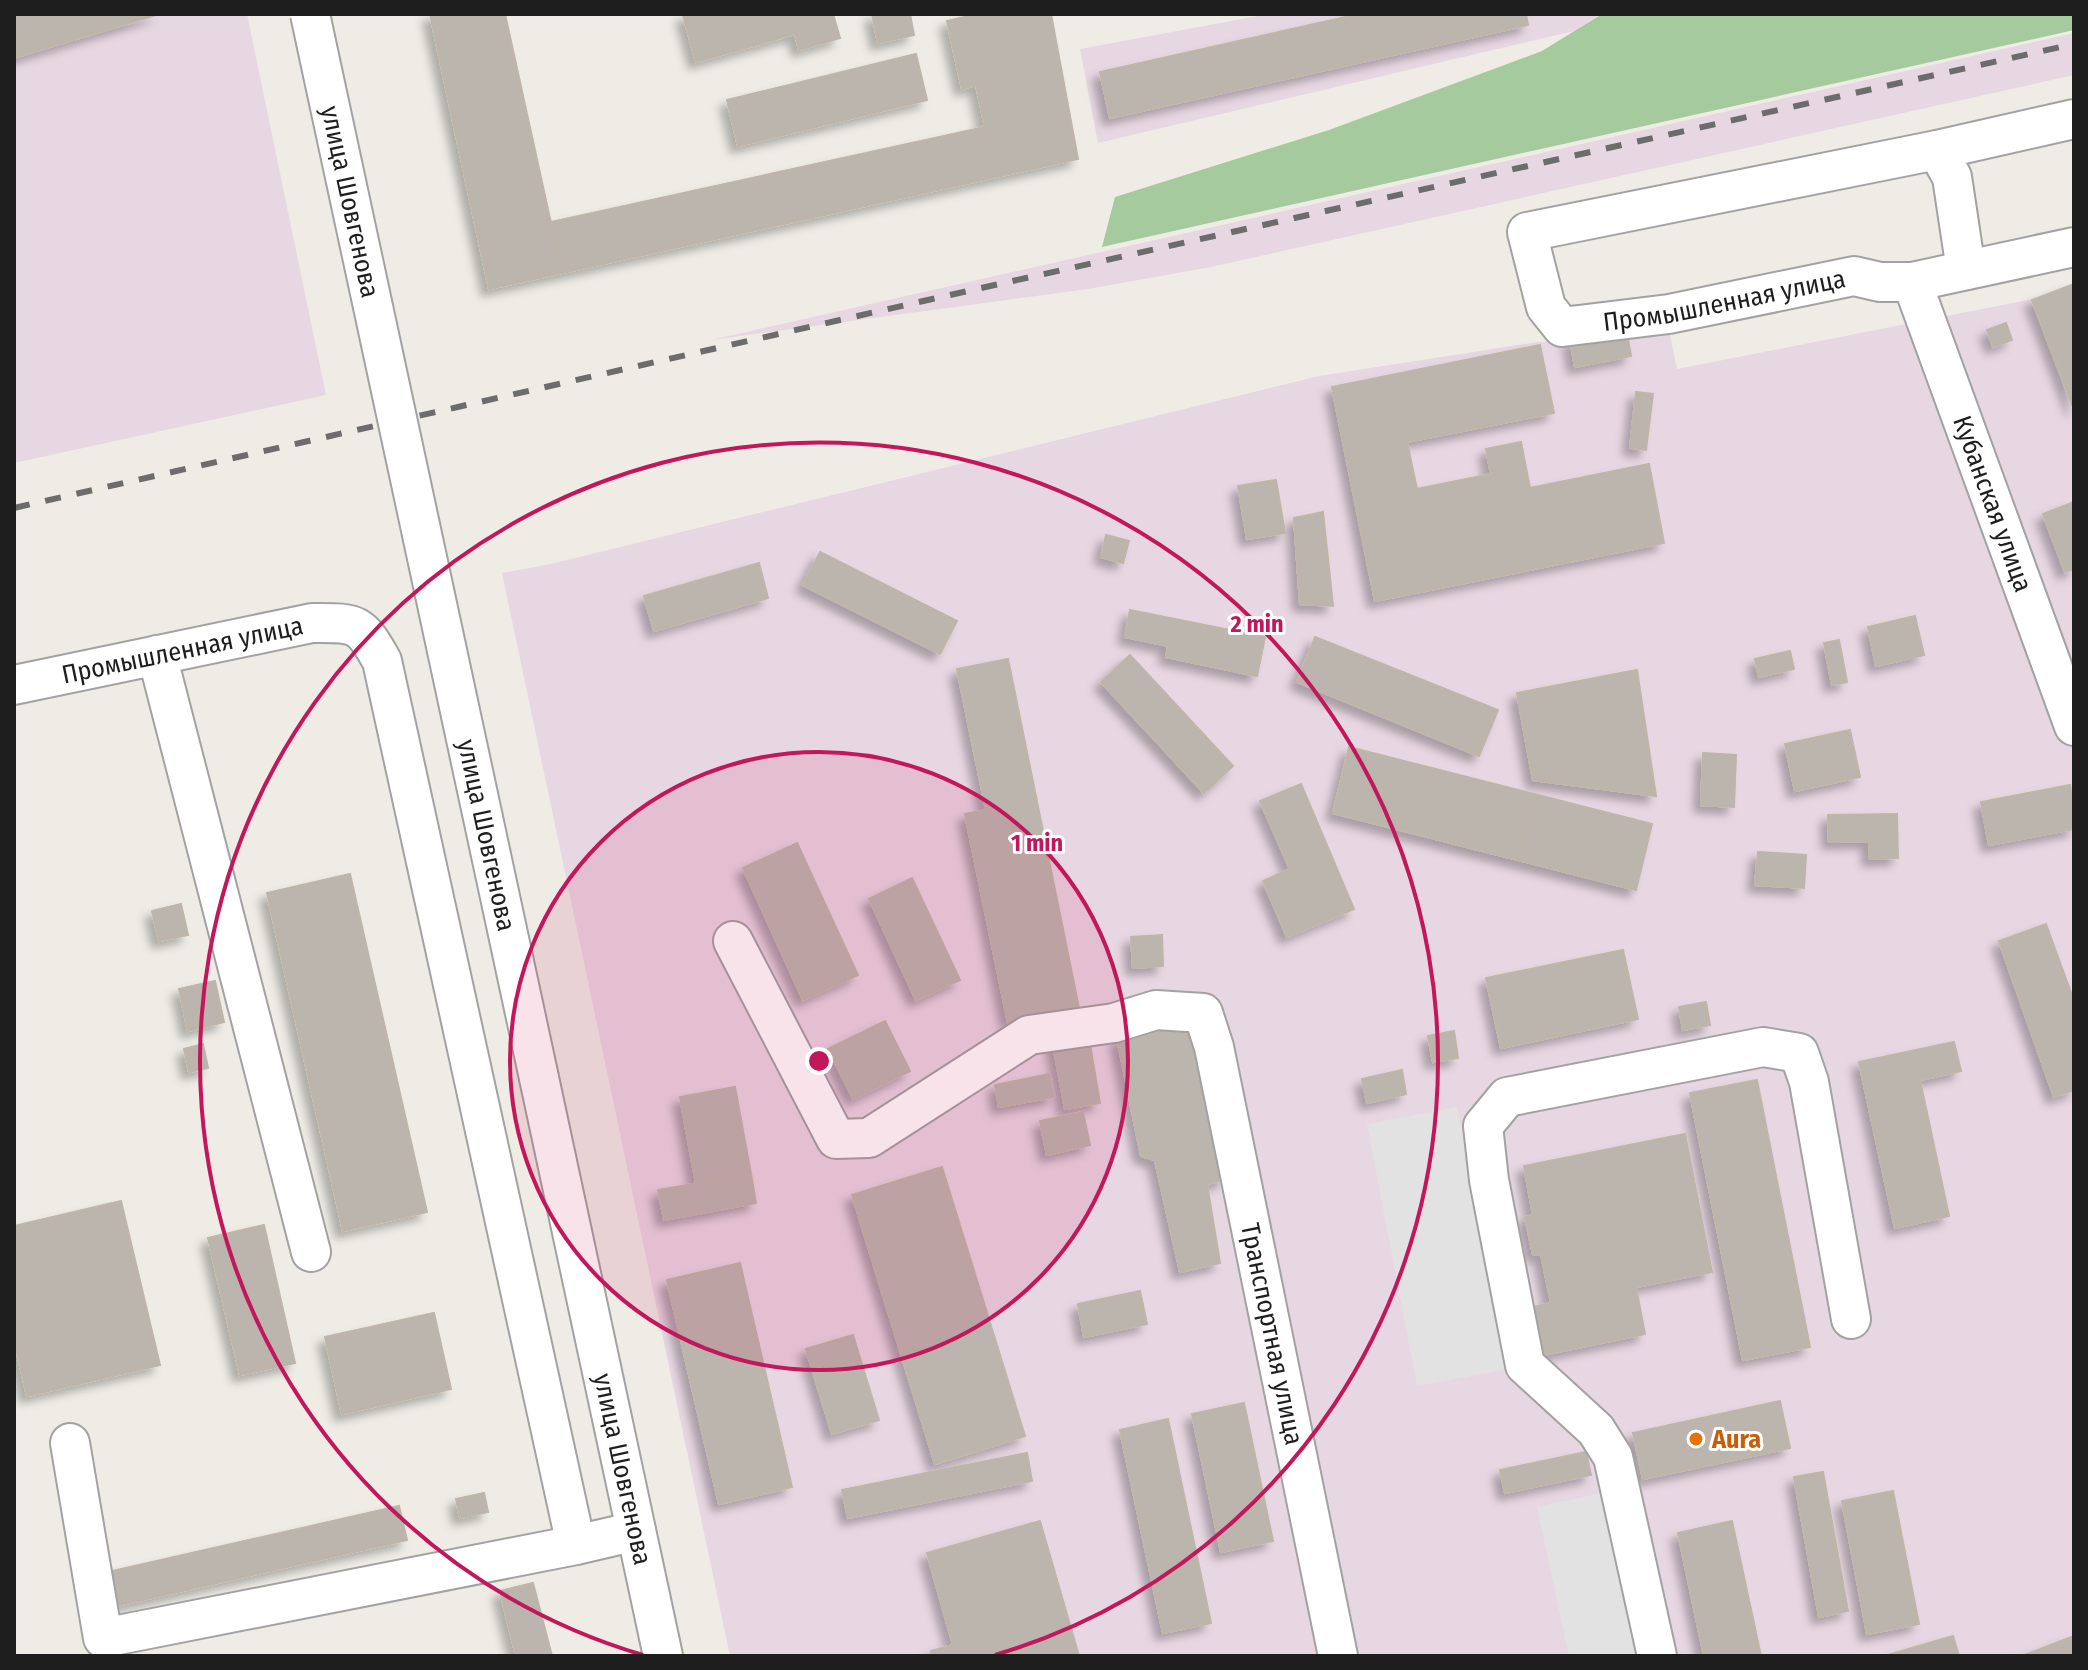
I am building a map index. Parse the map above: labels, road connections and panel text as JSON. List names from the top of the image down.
{
  "streets": {
    "street": [
      "улица Шовгенова",
      "Промышленная улица",
      "Кубанская улица",
      "Транспортная улица"
    ]
  },
  "crossings": [
    ["Промышленная улица", "Кубанская улица"]
  ],
  "places": ["Aura"],
  "rings": ["2 min", "1 min"]
}
